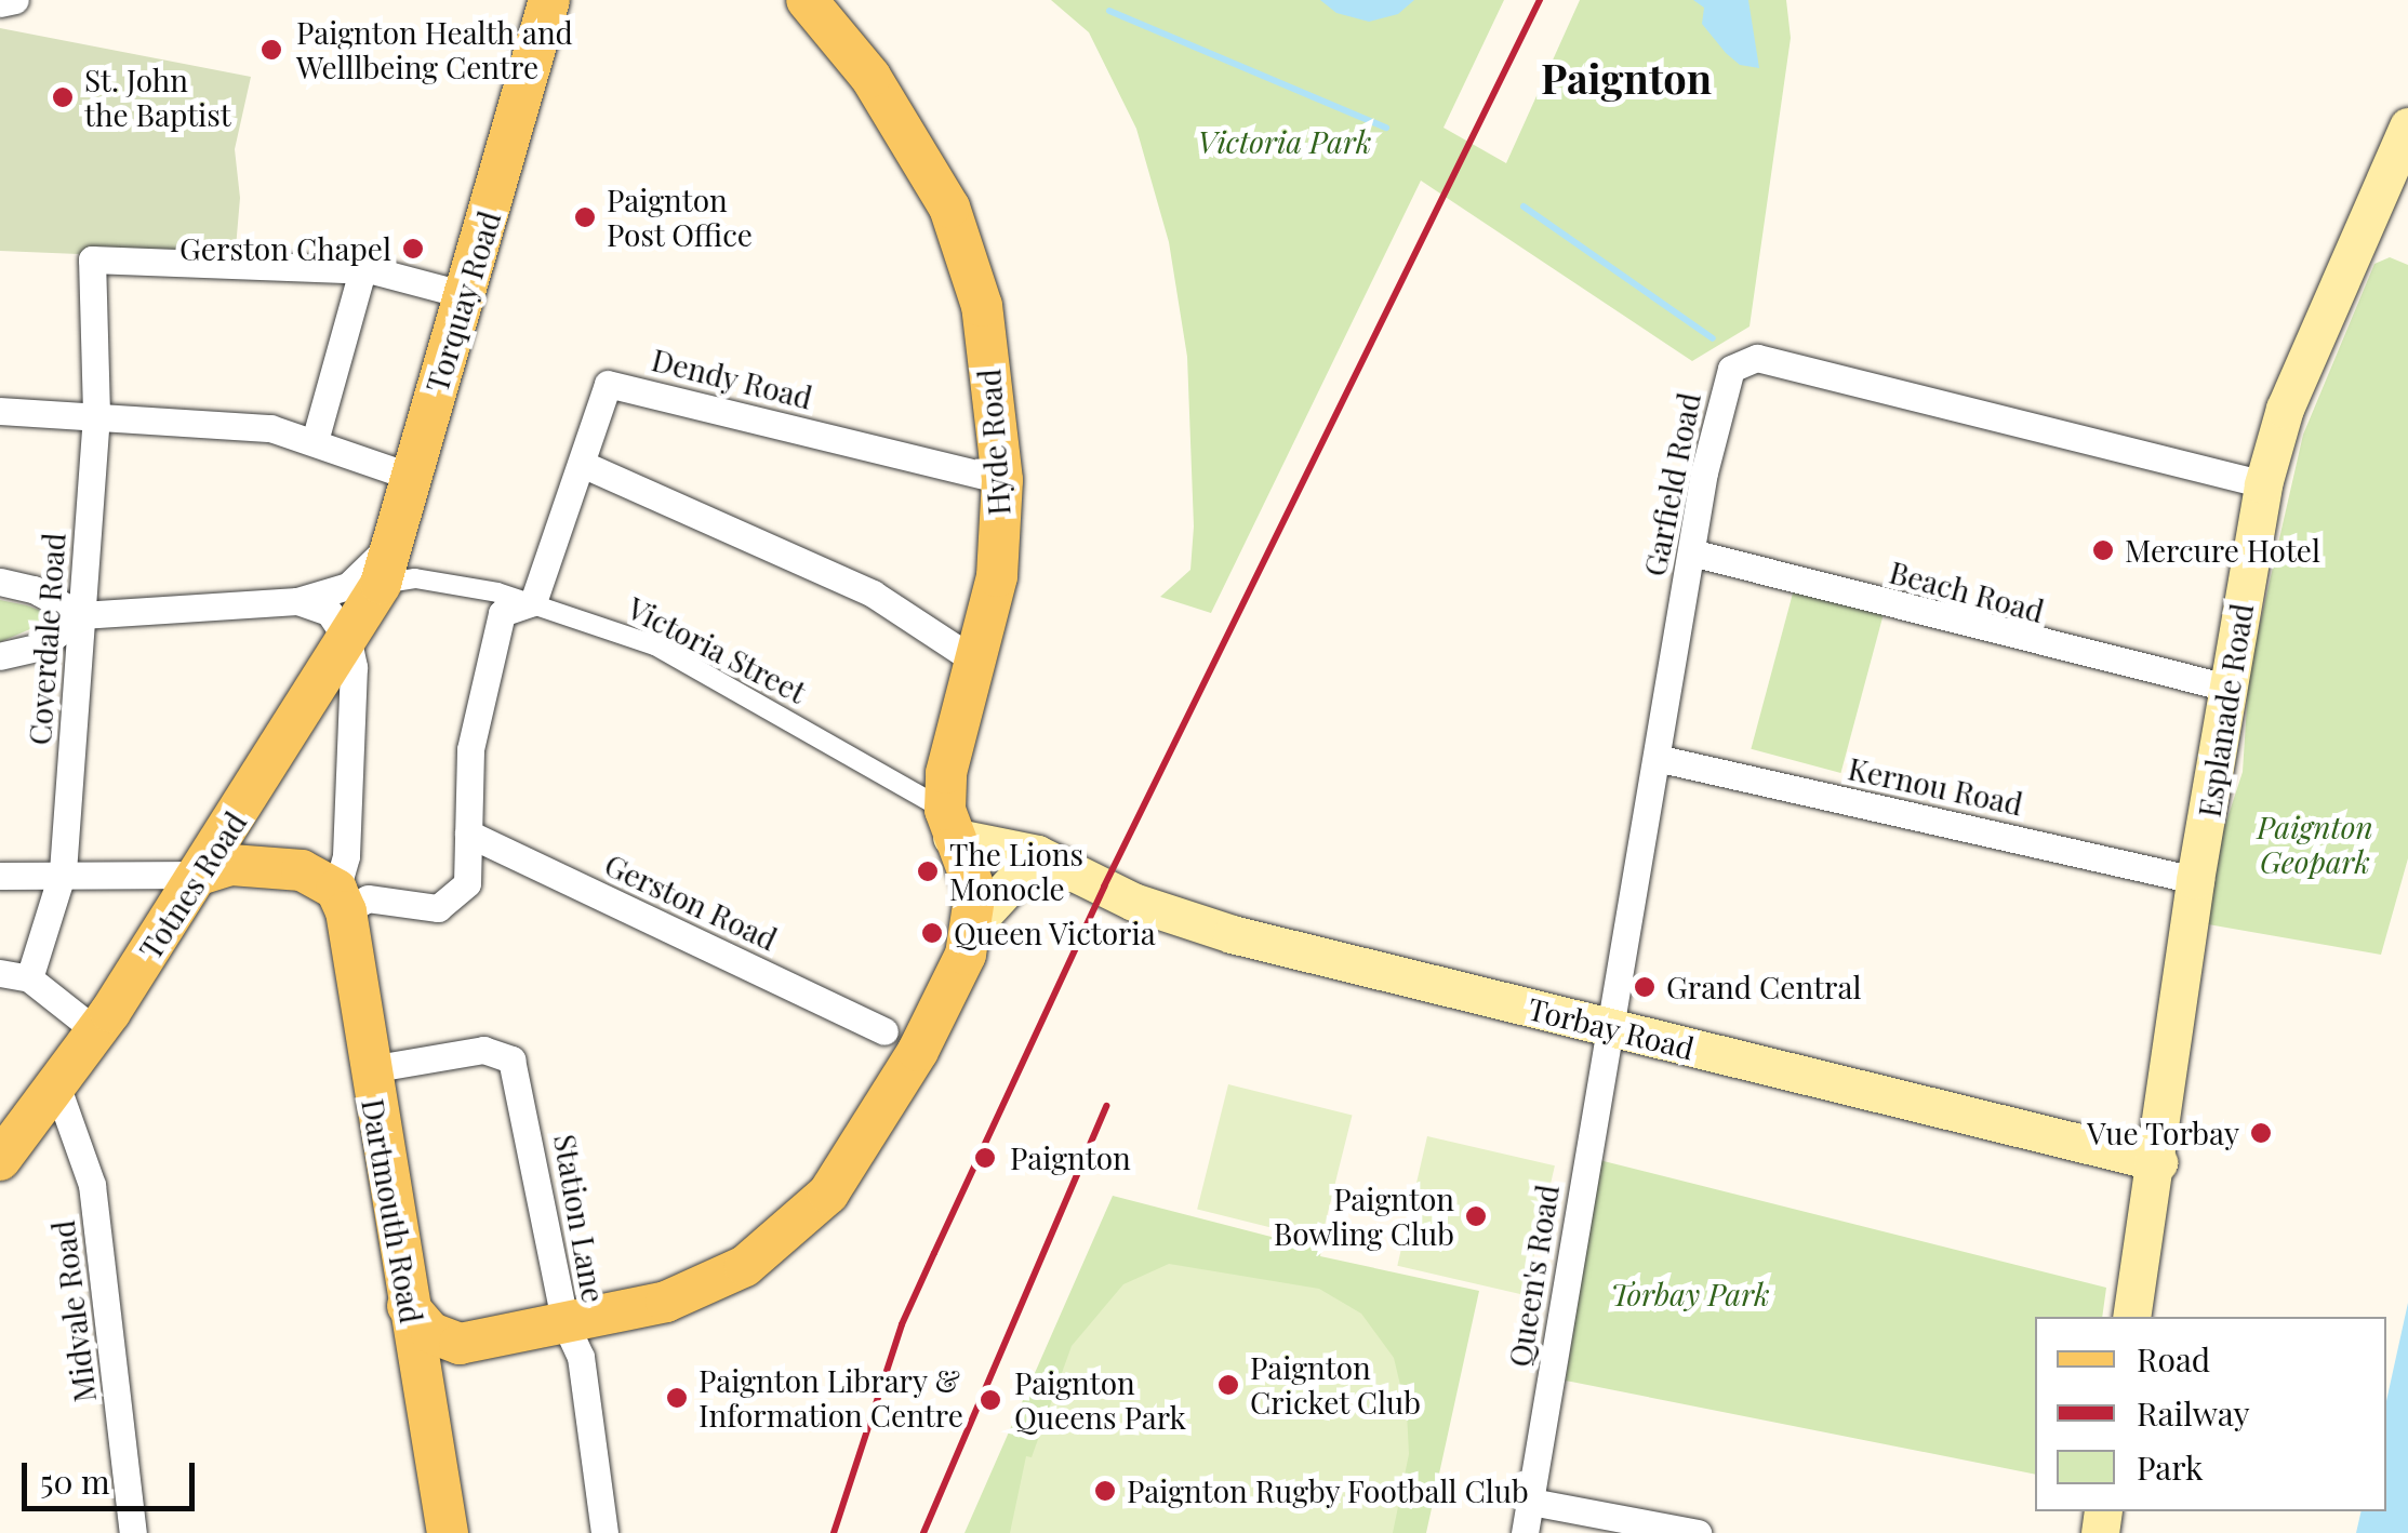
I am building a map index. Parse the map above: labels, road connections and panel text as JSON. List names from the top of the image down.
{
  "streets": {
    "main road": [
      "Torquay Road",
      "Hyde Road",
      "Esplanade Road",
      "Totnes Road",
      "Torbay Road",
      "Dartmouth Road"
    ],
    "street": [
      "Dendy Road",
      "Garfield Road",
      "Beach Road",
      "Coverdale Road",
      "Victoria Street",
      "Kernou Road",
      "Gerston Road",
      "Station Lane",
      "Queen's Road",
      "Midvale Road"
    ]
  },
  "crossings": [
    ["Torquay Road", "Victoria Street"],
    ["Torquay Road", "Totnes Road"],
    ["Dendy Road", "Hyde Road"],
    ["Dendy Road", "Victoria Street"],
    ["Hyde Road", "Victoria Street"],
    ["Hyde Road", "Torbay Road"],
    ["Garfield Road", "Beach Road"],
    ["Garfield Road", "Esplanade Road"],
    ["Garfield Road", "Kernou Road"],
    ["Garfield Road", "Torbay Road"],
    ["Garfield Road", "Queen's Road"],
    ["Beach Road", "Esplanade Road"],
    ["Victoria Street", "Totnes Road"],
    ["Victoria Street", "Torbay Road"],
    ["Esplanade Road", "Kernou Road"],
    ["Esplanade Road", "Torbay Road"],
    ["Totnes Road", "Dartmouth Road"],
    ["Totnes Road", "Midvale Road"],
    ["Torbay Road", "Queen's Road"],
    ["Dartmouth Road", "Station Lane"]
  ],
  "districts": ["Paignton"],
  "parks": ["Victoria Park", "Paignton Geopark", "Torbay Park"],
  "places": [
    "Paignton Health and Welllbeing Centre",
    "St. John the Baptist",
    "Paignton Post Office",
    "Gerston Chapel",
    "Mercure Hotel",
    "The Lions Monocle",
    "Queen Victoria",
    "Grand Central",
    "Vue Torbay",
    "Paignton",
    "Paignton Bowling Club",
    "Paignton Cricket Club",
    "Paignton Library & Information Centre",
    "Paignton Queens Park",
    "Paignton Rugby Football Club"
  ],
  "legend": ["Road", "Railway", "Park"],
  "scale_bar": "50 m"
}
